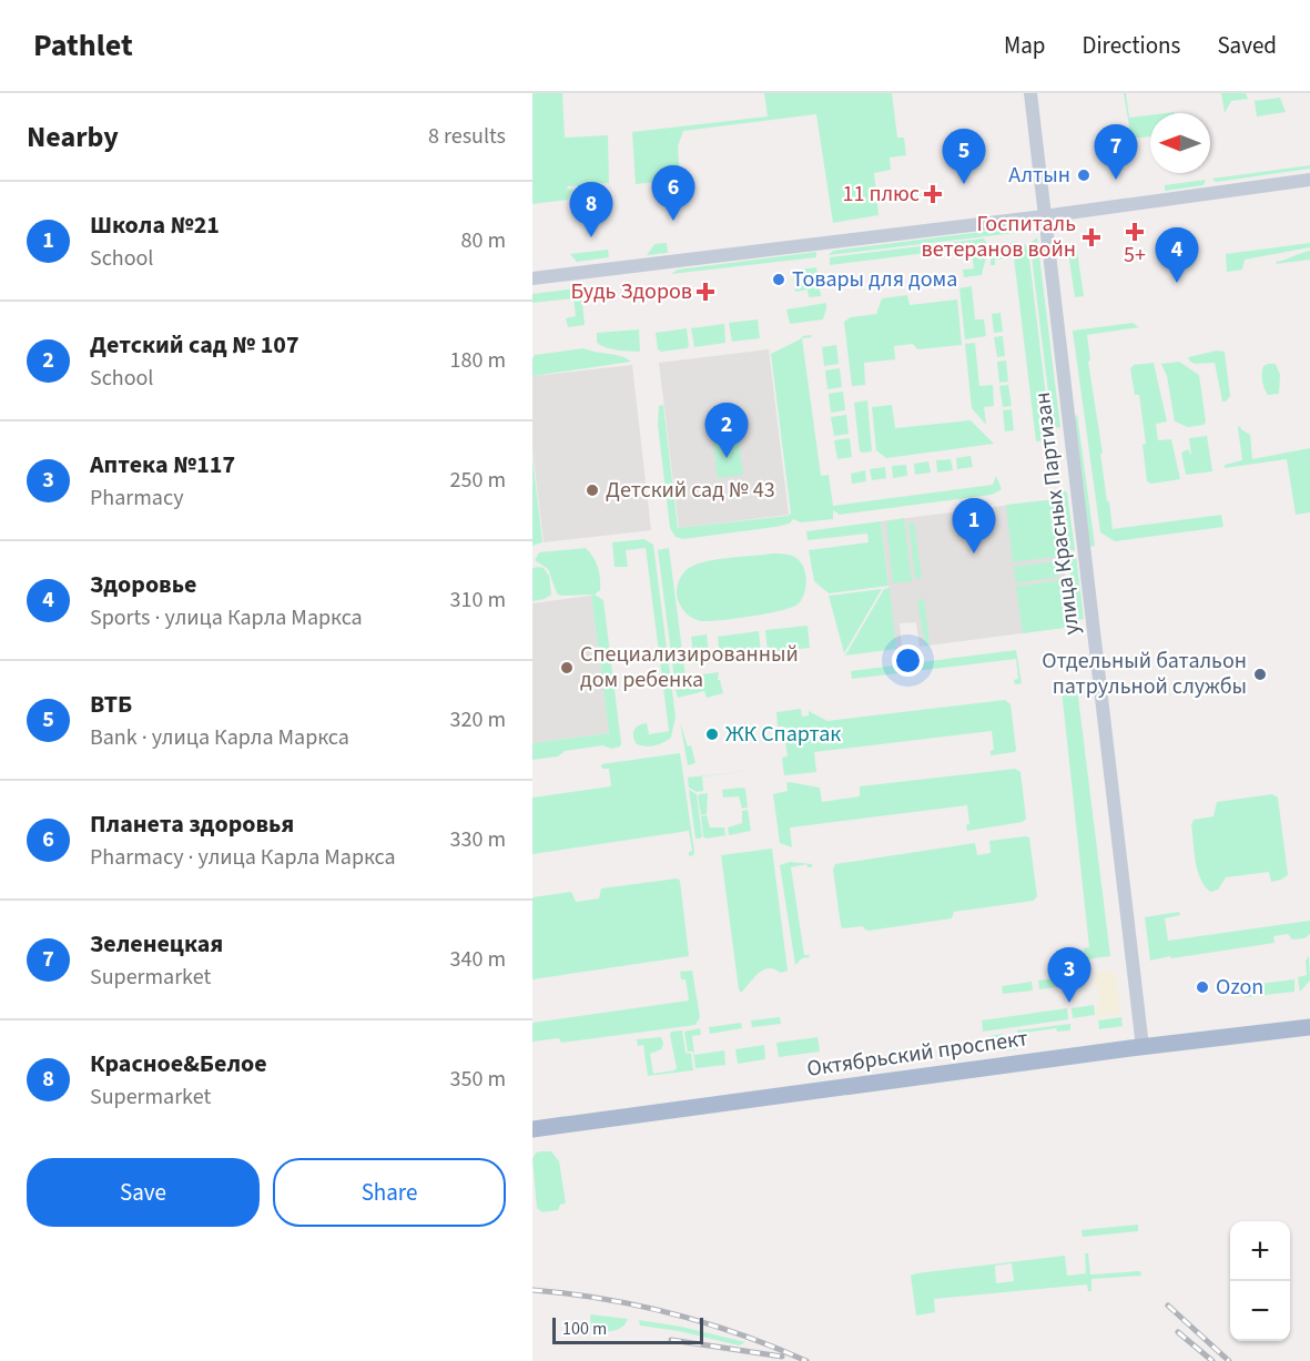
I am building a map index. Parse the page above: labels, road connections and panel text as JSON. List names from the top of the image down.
{
  "streets": {
    "main road": ["Октябрьский проспект"],
    "street": ["улица Красных Партизан"]
  },
  "crossings": [
    ["улица Красных Партизан", "Октябрьский проспект"]
  ],
  "places": {
    "other": [
      "Алтын",
      "Товары для дома",
      "Детский сад № 43",
      "Специализированный дом ребенка",
      "Отдельный батальон патрульной службы",
      "ЖК Спартак",
      "Ozon"
    ],
    "health": [
      "11 плюс",
      "5+",
      "Госпиталь ветеранов войн",
      "Будь Здоров"
    ]
  },
  "scale_bar": "100 m",
  "north": "left",
  "page": {
    "header": "Pathlet",
    "nav": ["Map", "Directions", "Saved"],
    "heading": ["Nearby", "8 results"],
    "pins": [
      "7",
      "5",
      "6",
      "8",
      "4",
      "2",
      "1",
      "3"
    ],
    "list": [
      {
        "mark": "1",
        "name": "Школа №21",
        "note": "School",
        "value": "80 m"
      },
      {
        "mark": "2",
        "name": "Детский сад № 107",
        "note": "School",
        "value": "180 m"
      },
      {
        "mark": "3",
        "name": "Аптека №117",
        "note": "Pharmacy",
        "value": "250 m"
      },
      {
        "mark": "4",
        "name": "Здоровье",
        "note": "Sports · улица Карла Маркса",
        "value": "310 m"
      },
      {
        "mark": "5",
        "name": "ВТБ",
        "note": "Bank · улица Карла Маркса",
        "value": "320 m"
      },
      {
        "mark": "6",
        "name": "Планета здоровья",
        "note": "Pharmacy · улица Карла Маркса",
        "value": "330 m"
      },
      {
        "mark": "7",
        "name": "Зеленецкая",
        "note": "Supermarket",
        "value": "340 m"
      },
      {
        "mark": "8",
        "name": "Красное&Белое",
        "note": "Supermarket",
        "value": "350 m"
      }
    ],
    "buttons": ["Save", "Share"],
    "map_buttons": ["+", "−"],
    "scale": "100 m"
  }
}
